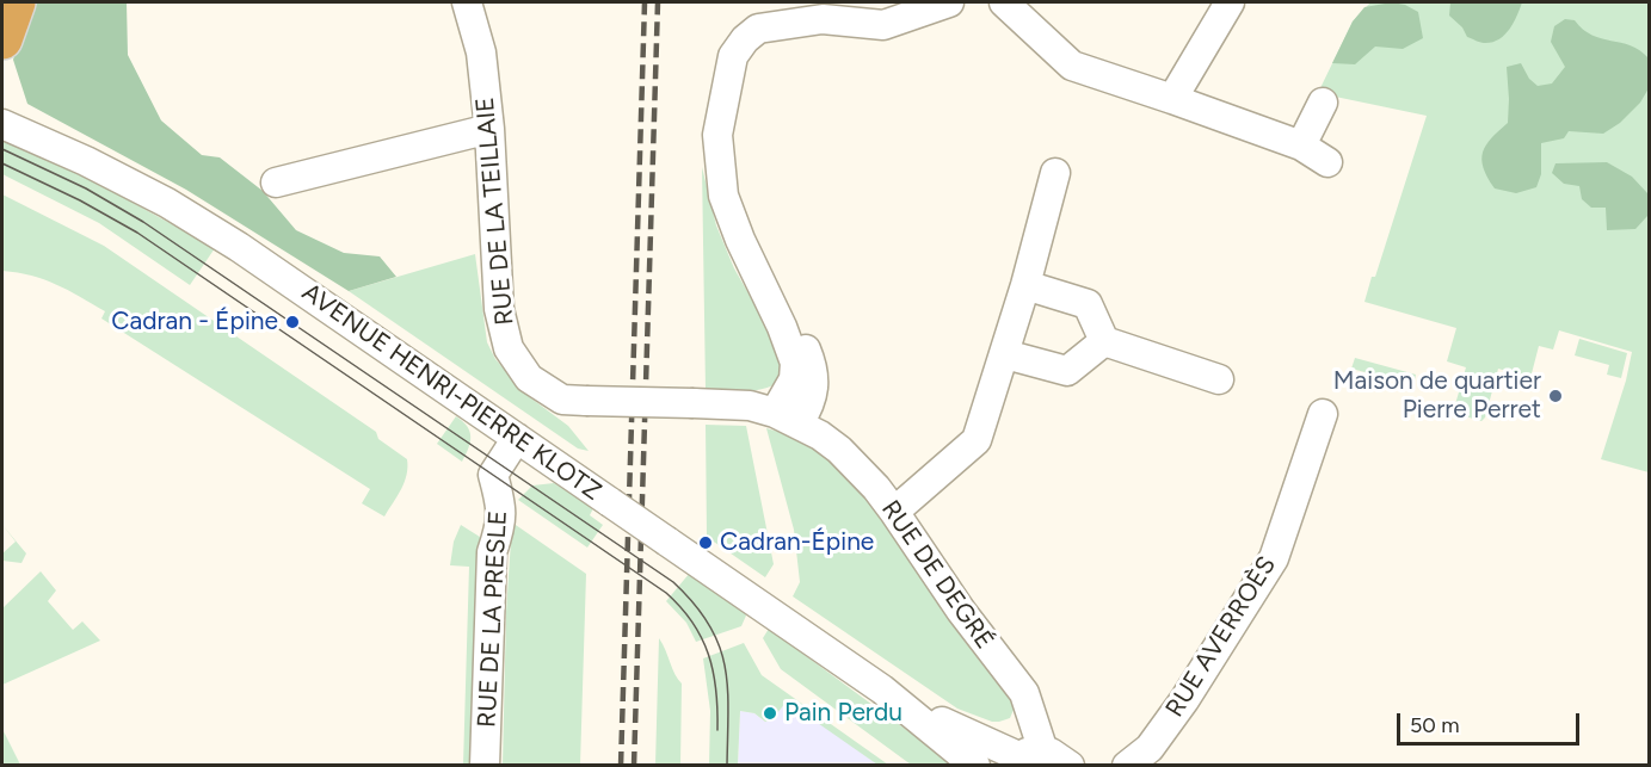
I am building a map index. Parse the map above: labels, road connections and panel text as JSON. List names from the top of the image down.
{
  "streets": {
    "street": [
      "RUE DE LA TEILLAIE",
      "AVENUE HENRI-PIERRE KLOTZ",
      "RUE DE DEGRÉ",
      "RUE DE LA PRESLE",
      "RUE AVERROÈS"
    ]
  },
  "crossings": [
    ["RUE DE LA TEILLAIE", "RUE DE DEGRÉ"],
    ["AVENUE HENRI-PIERRE KLOTZ", "RUE DE DEGRÉ"],
    ["AVENUE HENRI-PIERRE KLOTZ", "RUE DE LA PRESLE"]
  ],
  "places": [
    "Cadran - Épine",
    "Maison de quartier Pierre Perret",
    "Cadran-Épine",
    "Pain Perdu"
  ],
  "scale_bar": "50 m"
}
